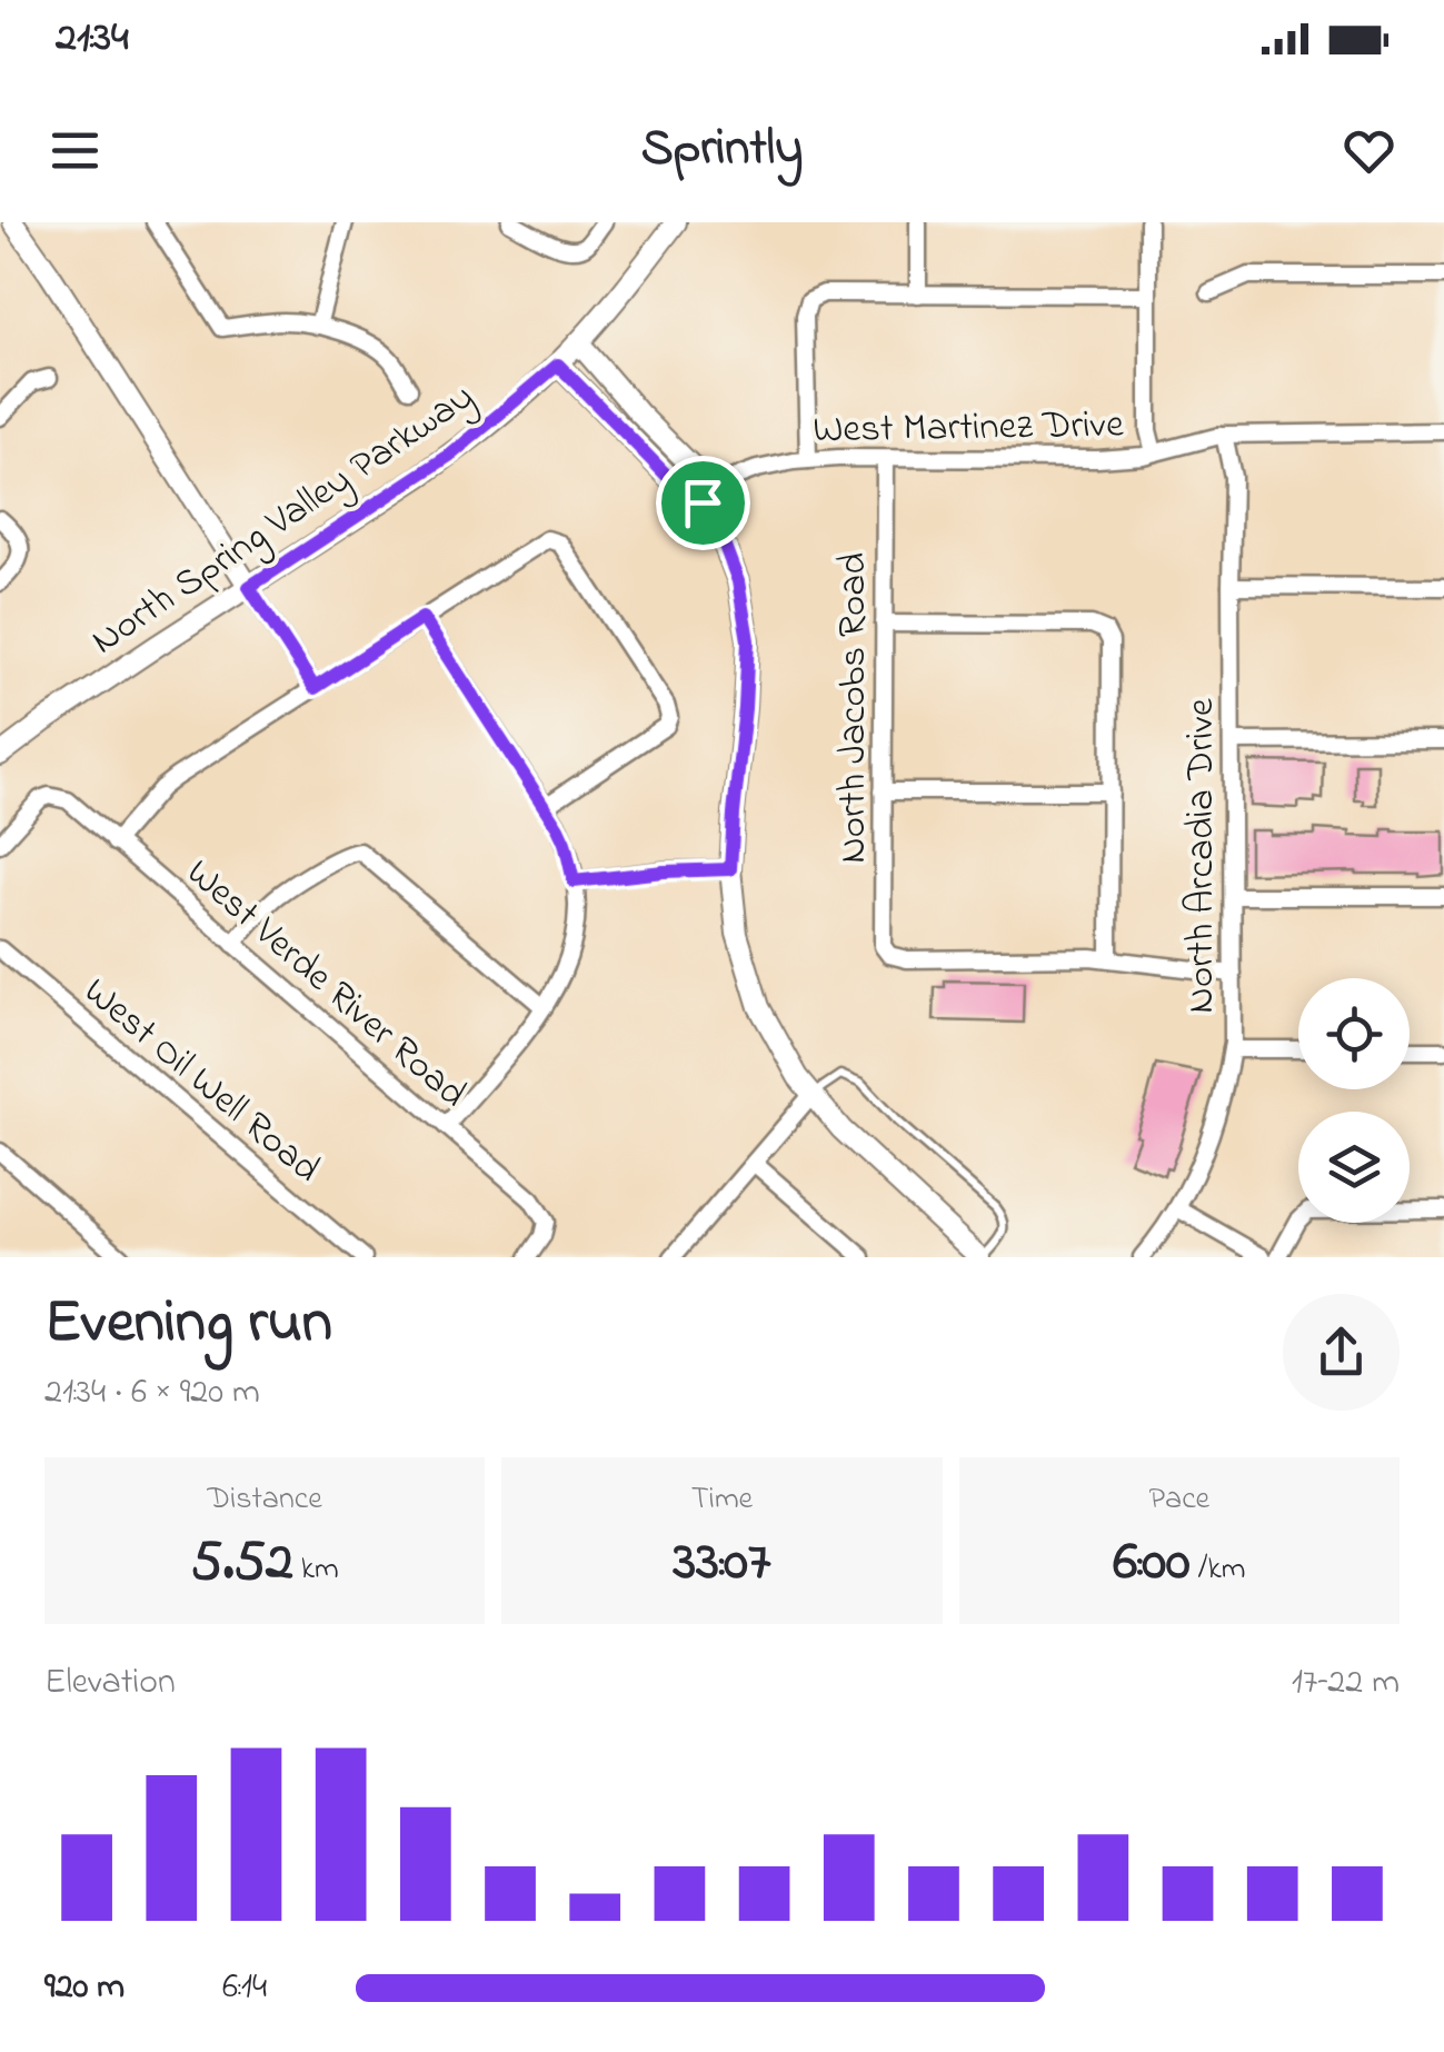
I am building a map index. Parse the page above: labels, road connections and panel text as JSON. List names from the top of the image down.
{
  "streets": {
    "street": [
      "West Martinez Drive",
      "North Spring Valley Parkway",
      "North Jacobs Road",
      "North Arcadia Drive",
      "West Verde River Road",
      "West Oil Well Road"
    ]
  },
  "crossings": [
    ["West Martinez Drive", "North Jacobs Road"],
    ["West Martinez Drive", "North Arcadia Drive"]
  ],
  "page": {
    "status": "21:34",
    "header": "Sprintly",
    "heading": ["Evening run", "21:34 · 6 × 920 m"],
    "stats": [
      ["Distance", "5.52 km"],
      ["Time", "33:07"],
      ["Pace", "6:00 /km"]
    ],
    "chart": ["Elevation", "17–22 m"],
    "list": [
      {
        "name": "920 m",
        "note": "6:14"
      }
    ]
  }
}
